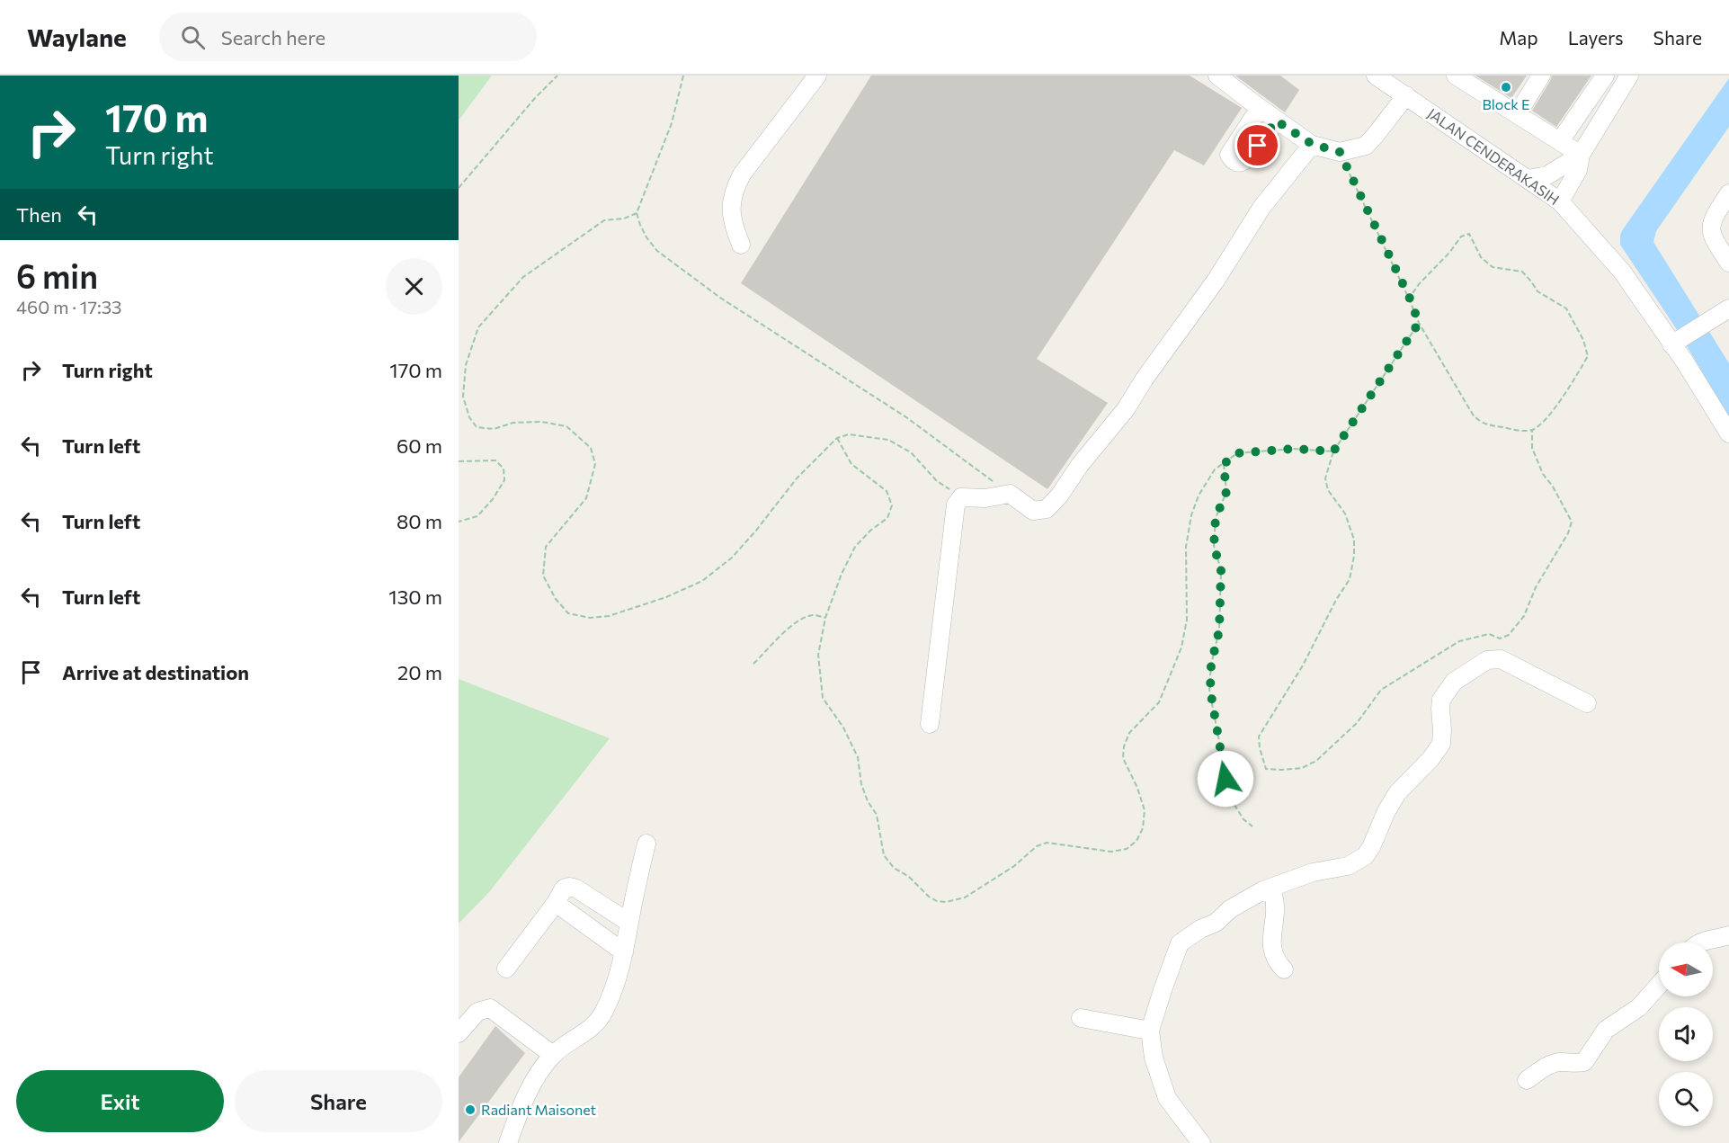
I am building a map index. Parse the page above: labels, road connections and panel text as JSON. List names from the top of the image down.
{
  "streets": {
    "street": ["JALAN CENDERAKASIH"]
  },
  "places": ["Block E", "Radiant Maisonet"],
  "north": "left",
  "page": {
    "header": "Waylane",
    "search": "Search here",
    "nav": ["Map", "Layers", "Share"],
    "turn": ["170 m", "Turn right"],
    "then": "Then",
    "heading": ["6 min", "460 m · 17:33"],
    "list": [
      {
        "name": "Turn right",
        "value": "170 m"
      },
      {
        "name": "Turn left",
        "value": "60 m"
      },
      {
        "name": "Turn left",
        "value": "80 m"
      },
      {
        "name": "Turn left",
        "value": "130 m"
      },
      {
        "name": "Arrive at destination",
        "value": "20 m"
      }
    ],
    "buttons": ["Exit", "Share"]
  }
}
